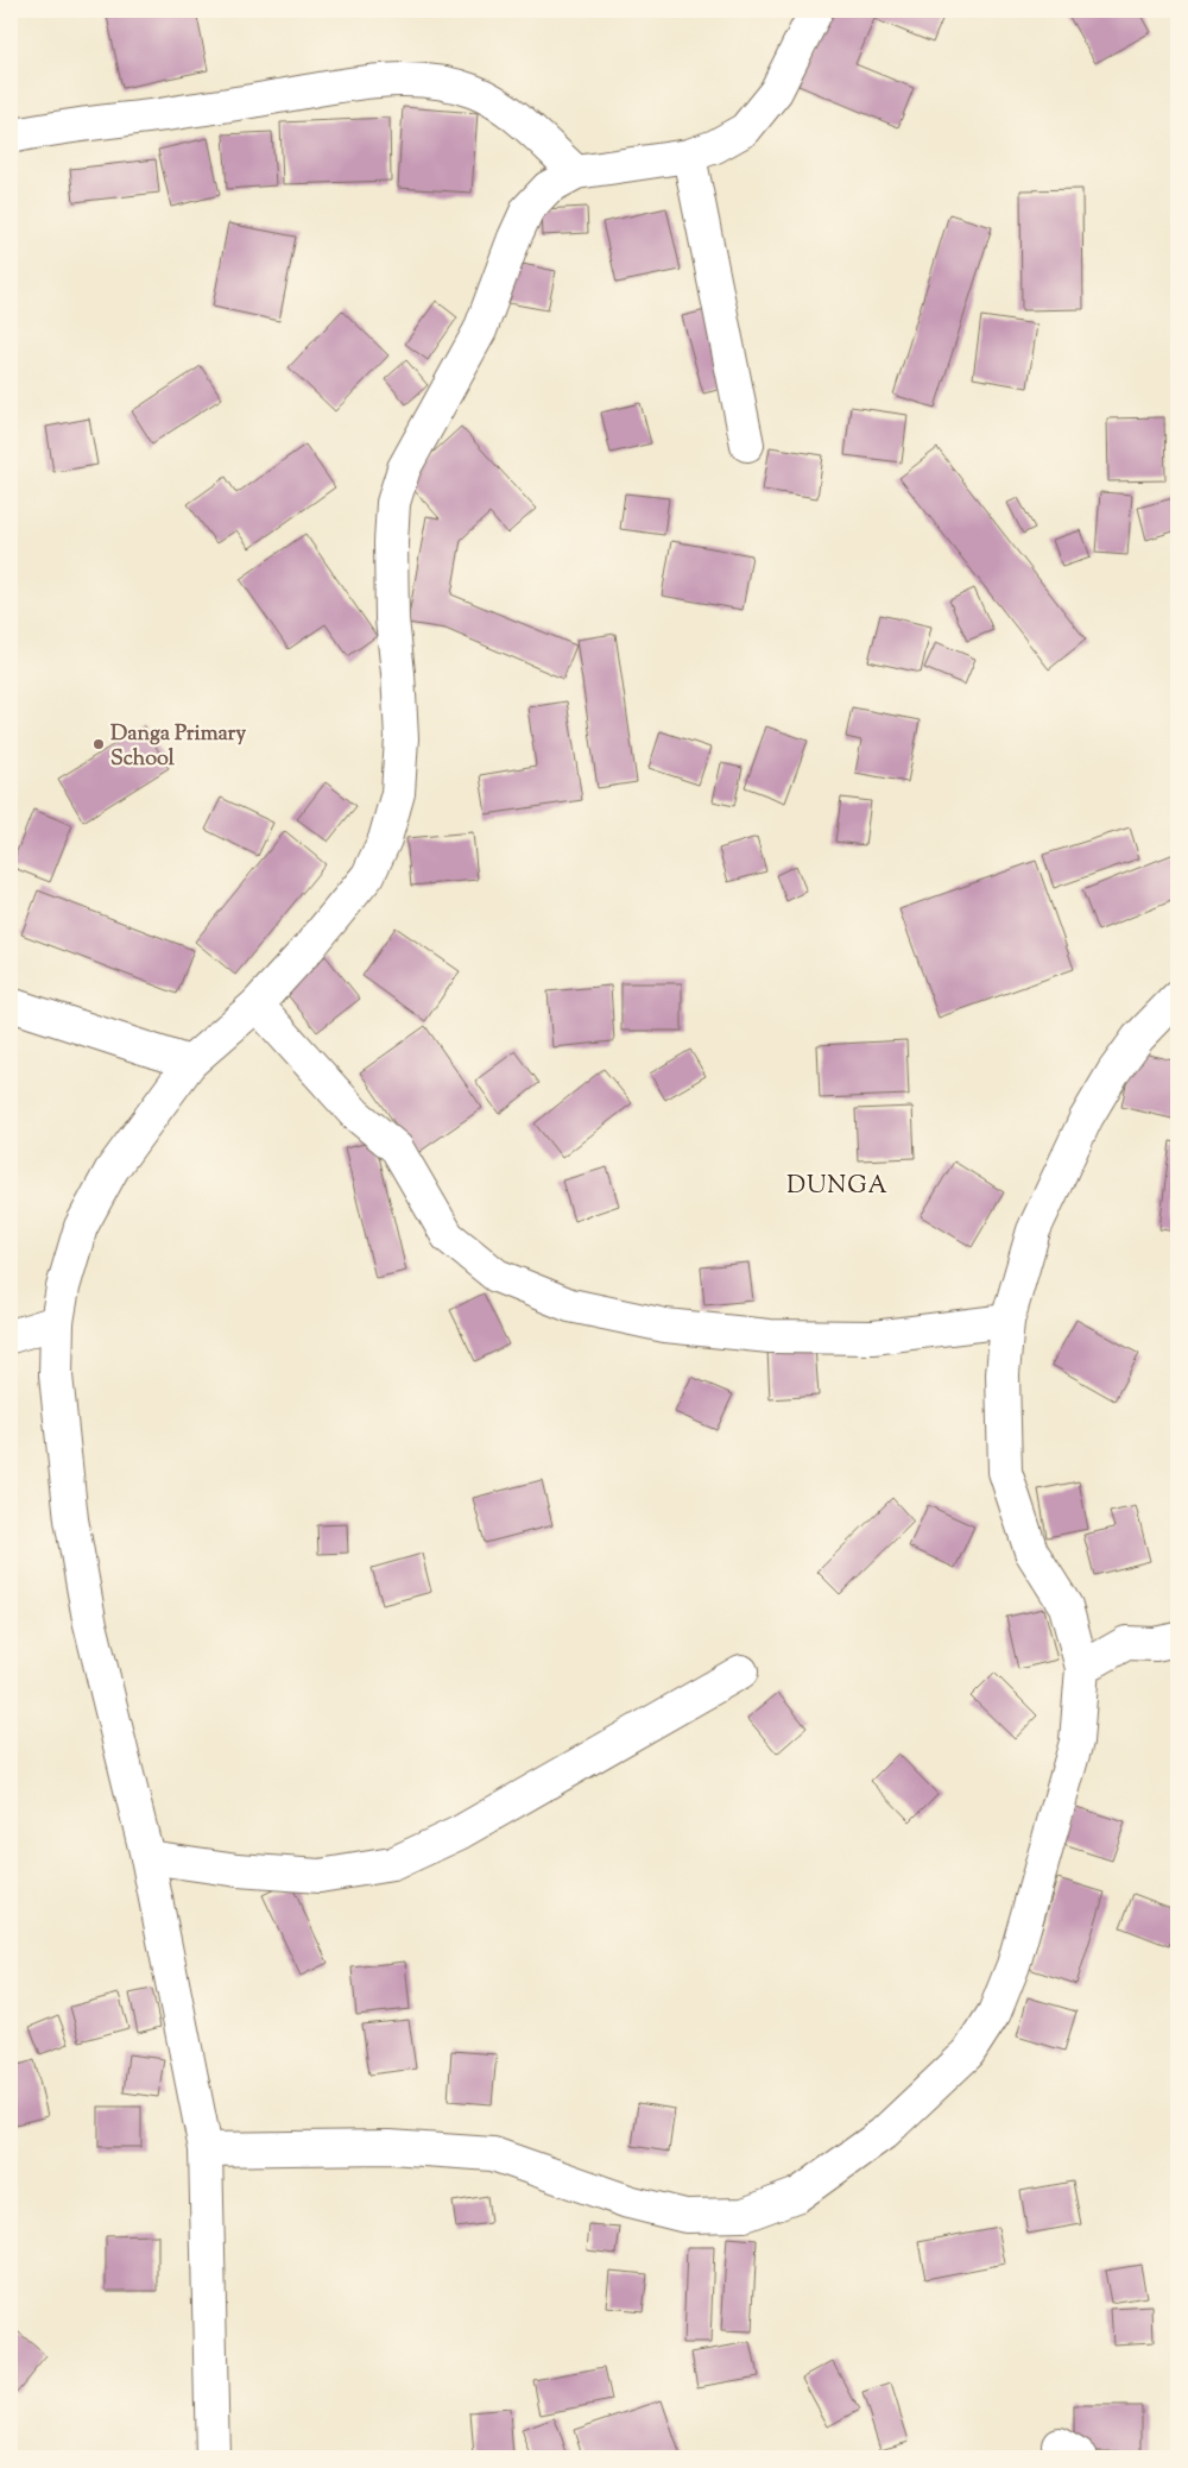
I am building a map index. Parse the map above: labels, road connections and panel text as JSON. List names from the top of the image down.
{
  "districts": ["DUNGA"],
  "places": ["Danga Primary School"]
}
